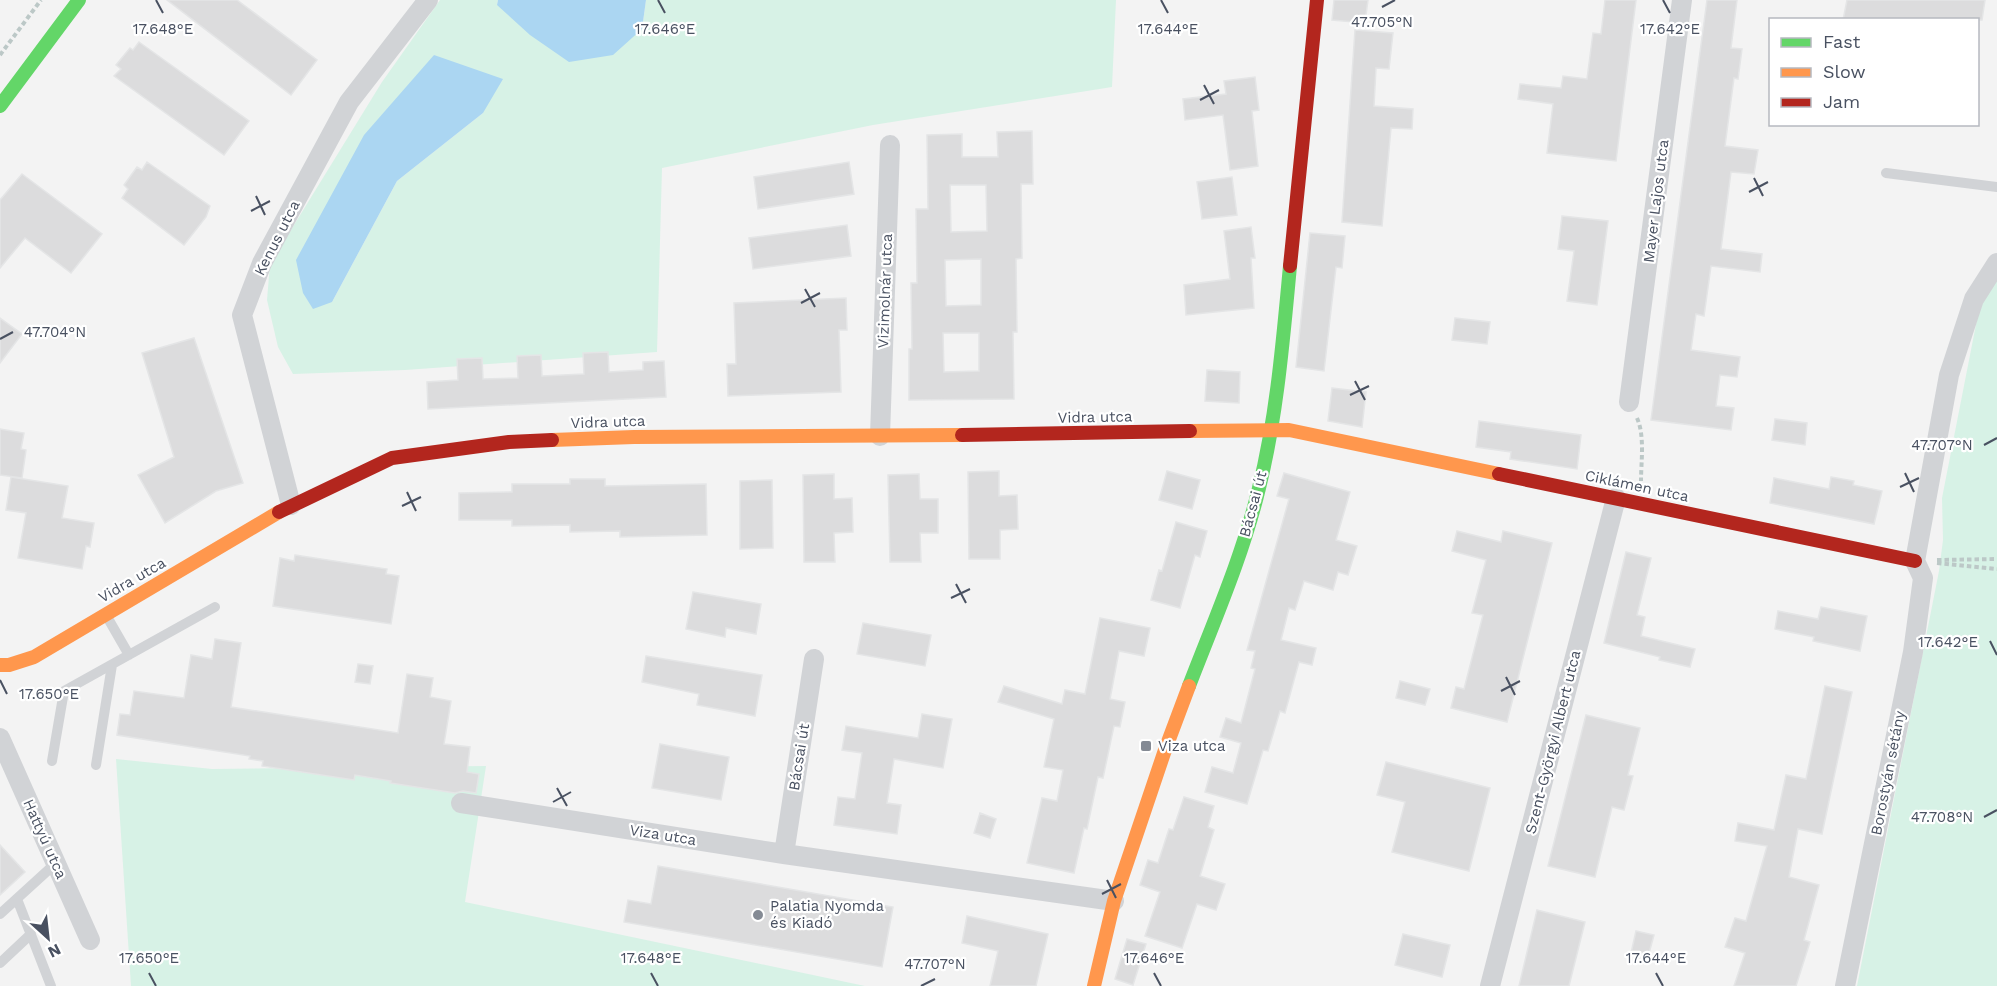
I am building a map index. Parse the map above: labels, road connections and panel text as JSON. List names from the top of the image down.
{
  "streets": {
    "street": [
      "Mayer Lajos utca",
      "Kenus utca",
      "Vizimolnár utca",
      "Vidra utca",
      "Ciklámen utca",
      "Bácsai út",
      "Szent-Györgyi Albert utca",
      "Borostyán sétány",
      "Viza utca",
      "Hattyú utca"
    ]
  },
  "crossings": [
    ["Kenus utca", "Vidra utca"],
    ["Vizimolnár utca", "Vidra utca"],
    ["Vidra utca", "Ciklámen utca"],
    ["Vidra utca", "Bácsai út"],
    ["Ciklámen utca", "Bácsai út"],
    ["Ciklámen utca", "Szent-Györgyi Albert utca"],
    ["Ciklámen utca", "Borostyán sétány"],
    ["Bácsai út", "Viza utca"]
  ],
  "places": {
    "transit": ["Viza utca"],
    "other": ["Palatia Nyomda és Kiadó"]
  },
  "legend": ["Fast", "Slow", "Jam"],
  "north": "bottom right",
  "coordinates": [
    "47.705°N",
    "17.648°E",
    "17.646°E",
    "17.644°E",
    "17.642°E",
    "47.704°N",
    "47.707°N",
    "17.650°E",
    "47.708°N"
  ]
}
